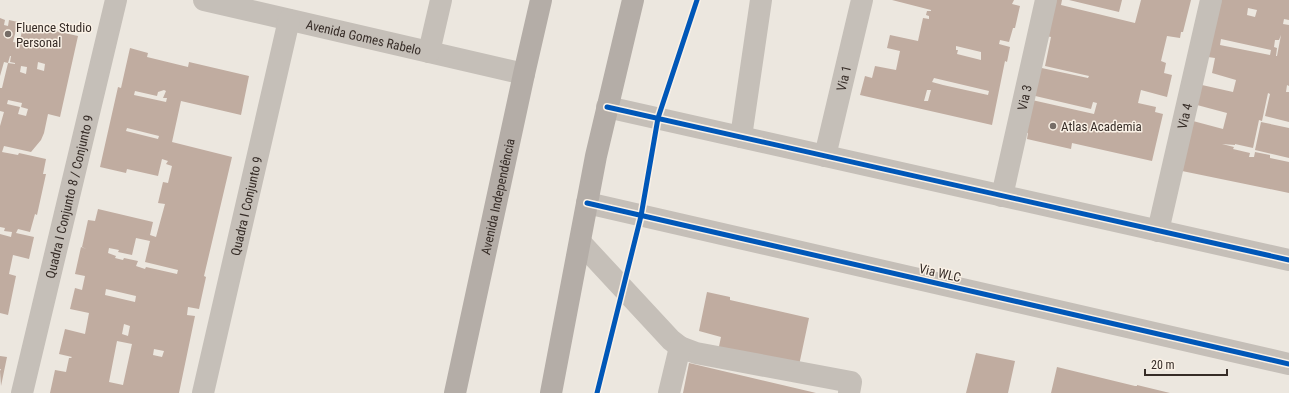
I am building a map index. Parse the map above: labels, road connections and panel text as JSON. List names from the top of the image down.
{
  "streets": {
    "main road": ["Avenida Independência"],
    "street": [
      "Avenida Gomes Rabelo",
      "Via 1",
      "Via 3",
      "Via 4",
      "Quadra I Conjunto 8 / Conjunto 9",
      "Quadra I Conjunto 9",
      "Via WLC"
    ]
  },
  "crossings": [
    ["Avenida Gomes Rabelo", "Avenida Independência"],
    ["Avenida Gomes Rabelo", "Quadra I Conjunto 9"]
  ],
  "places": ["Fluence Studio Personal", "Atlas Academia"],
  "scale_bar": "20 m"
}
